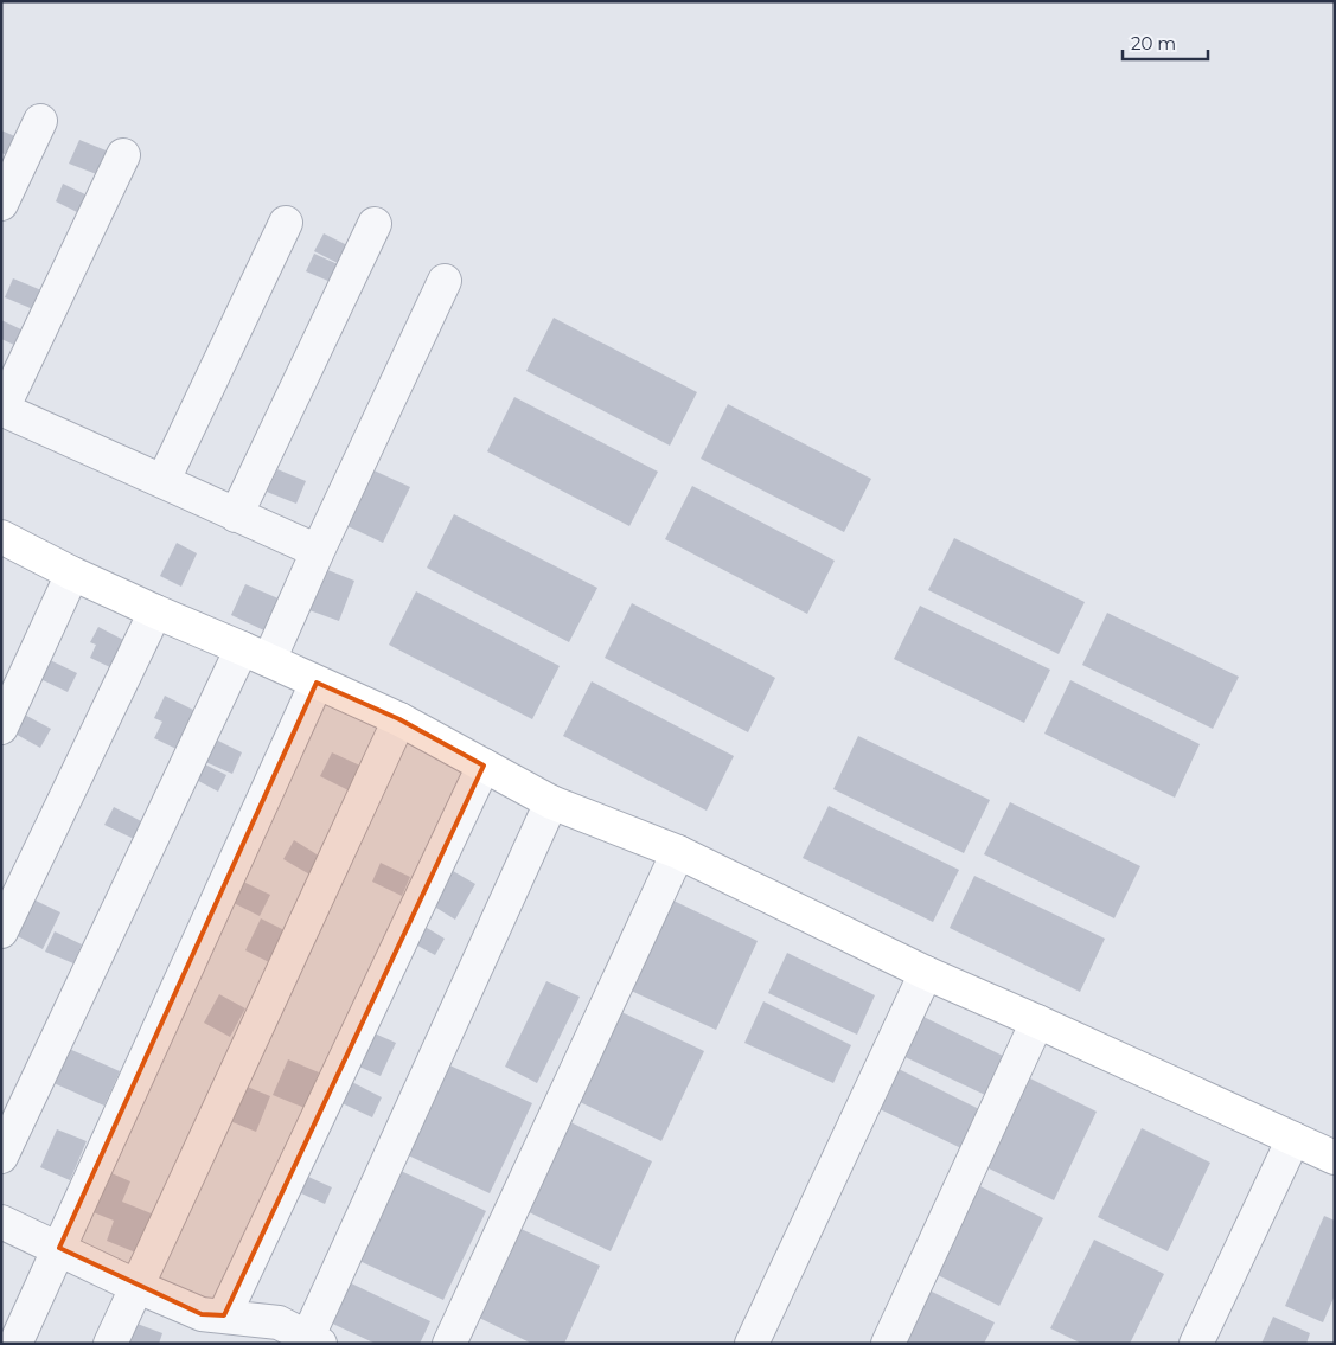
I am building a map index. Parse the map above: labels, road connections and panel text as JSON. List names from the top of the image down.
{
  "scale_bar": "20 m"
}
